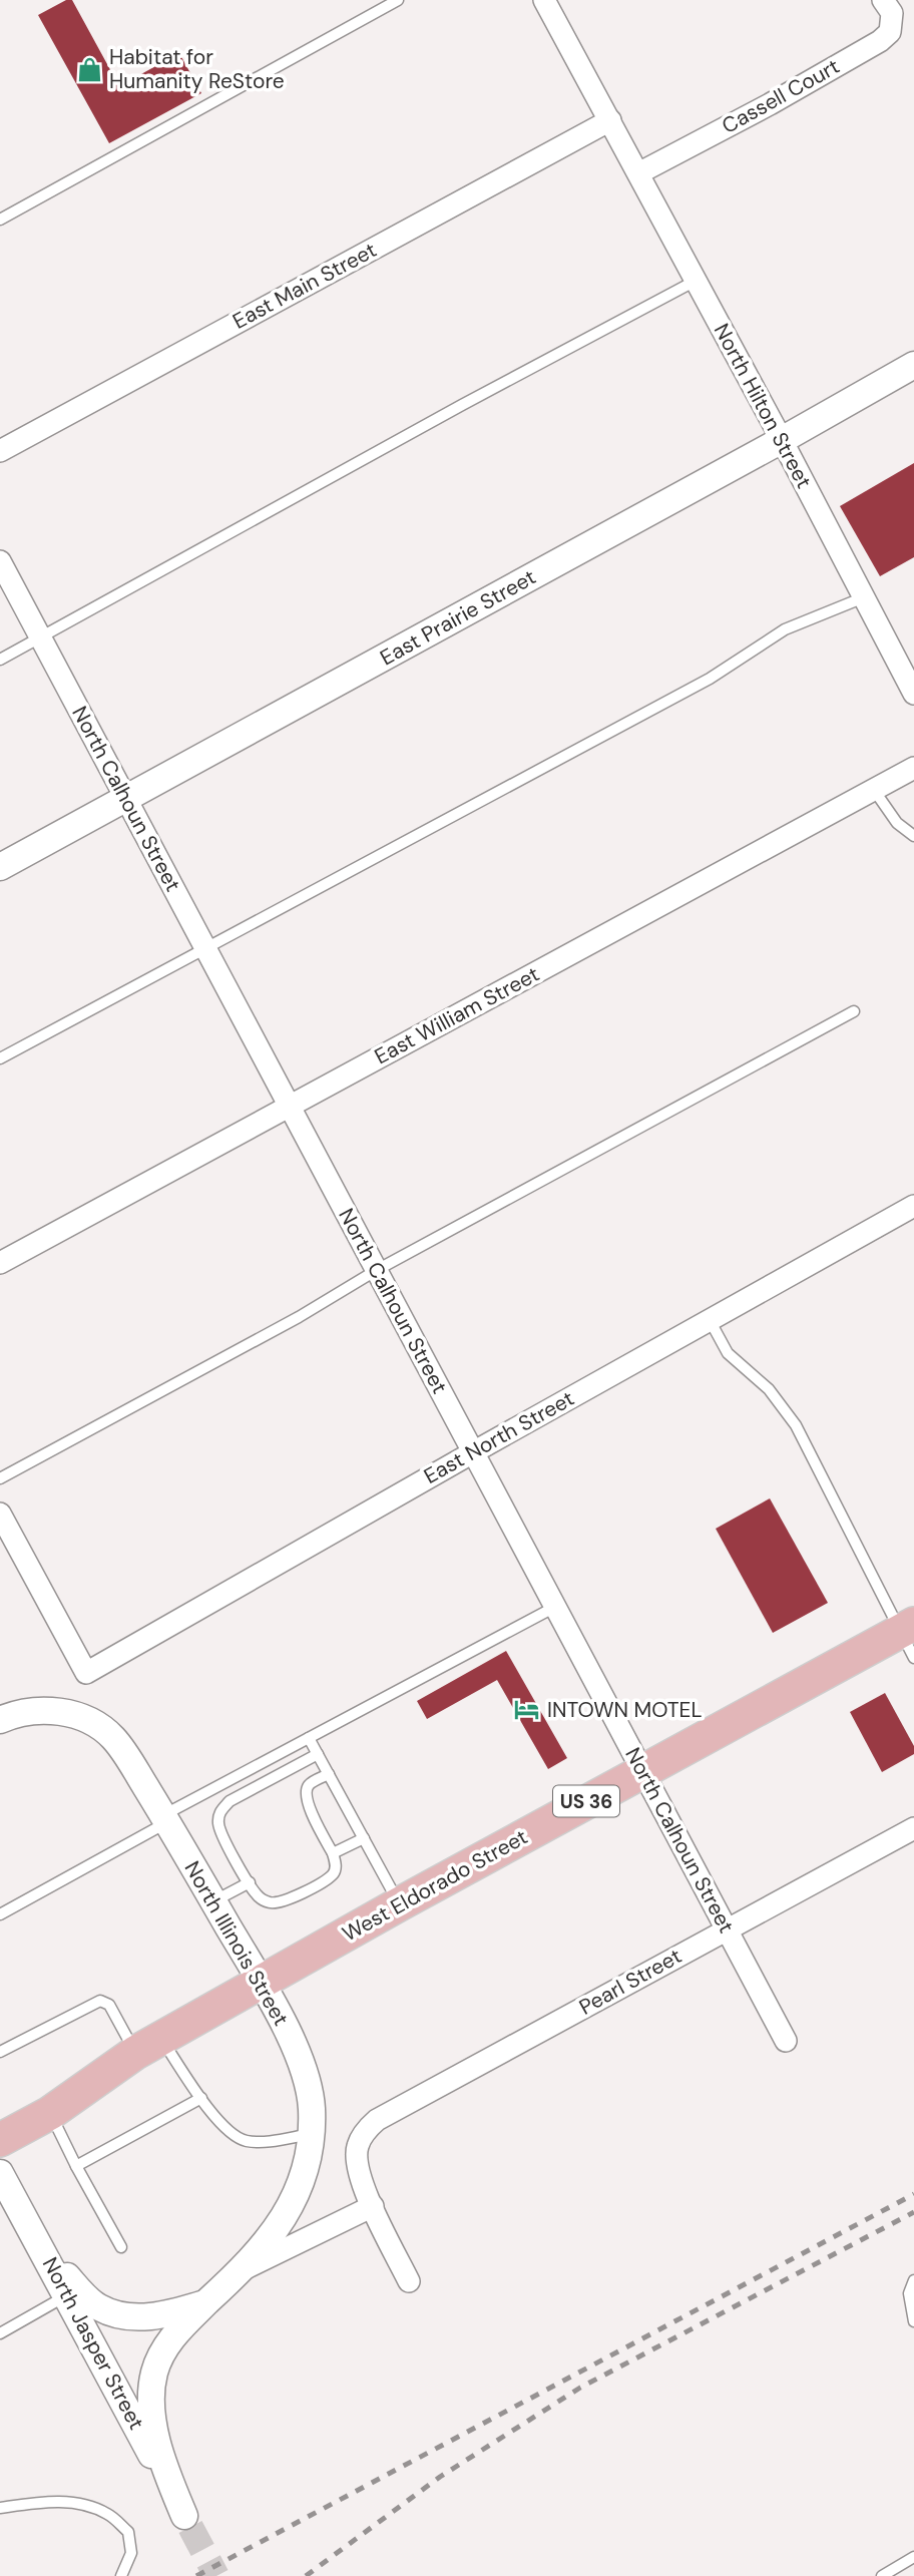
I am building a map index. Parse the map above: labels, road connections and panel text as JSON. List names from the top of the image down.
{
  "streets": {
    "main road": ["US 36", "West Eldorado Street"],
    "street": [
      "Cassell Court",
      "East Main Street",
      "North Hilton Street",
      "East Prairie Street",
      "North Calhoun Street",
      "East William Street",
      "East North Street",
      "North Illinois Street",
      "Pearl Street",
      "North Jasper Street"
    ]
  },
  "crossings": [
    ["Cassell Court", "North Hilton Street"],
    ["East Main Street", "North Hilton Street"],
    ["North Hilton Street", "East Prairie Street"],
    ["East Prairie Street", "North Calhoun Street"],
    ["North Calhoun Street", "East William Street"],
    ["North Calhoun Street", "East North Street"],
    ["North Calhoun Street", "West Eldorado Street"],
    ["North Calhoun Street", "Pearl Street"],
    ["West Eldorado Street", "North Illinois Street"],
    ["North Illinois Street", "North Jasper Street"]
  ],
  "places": {
    "shop": ["Habitat for Humanity ReStore"],
    "hotel": ["INTOWN MOTEL"]
  }
}
